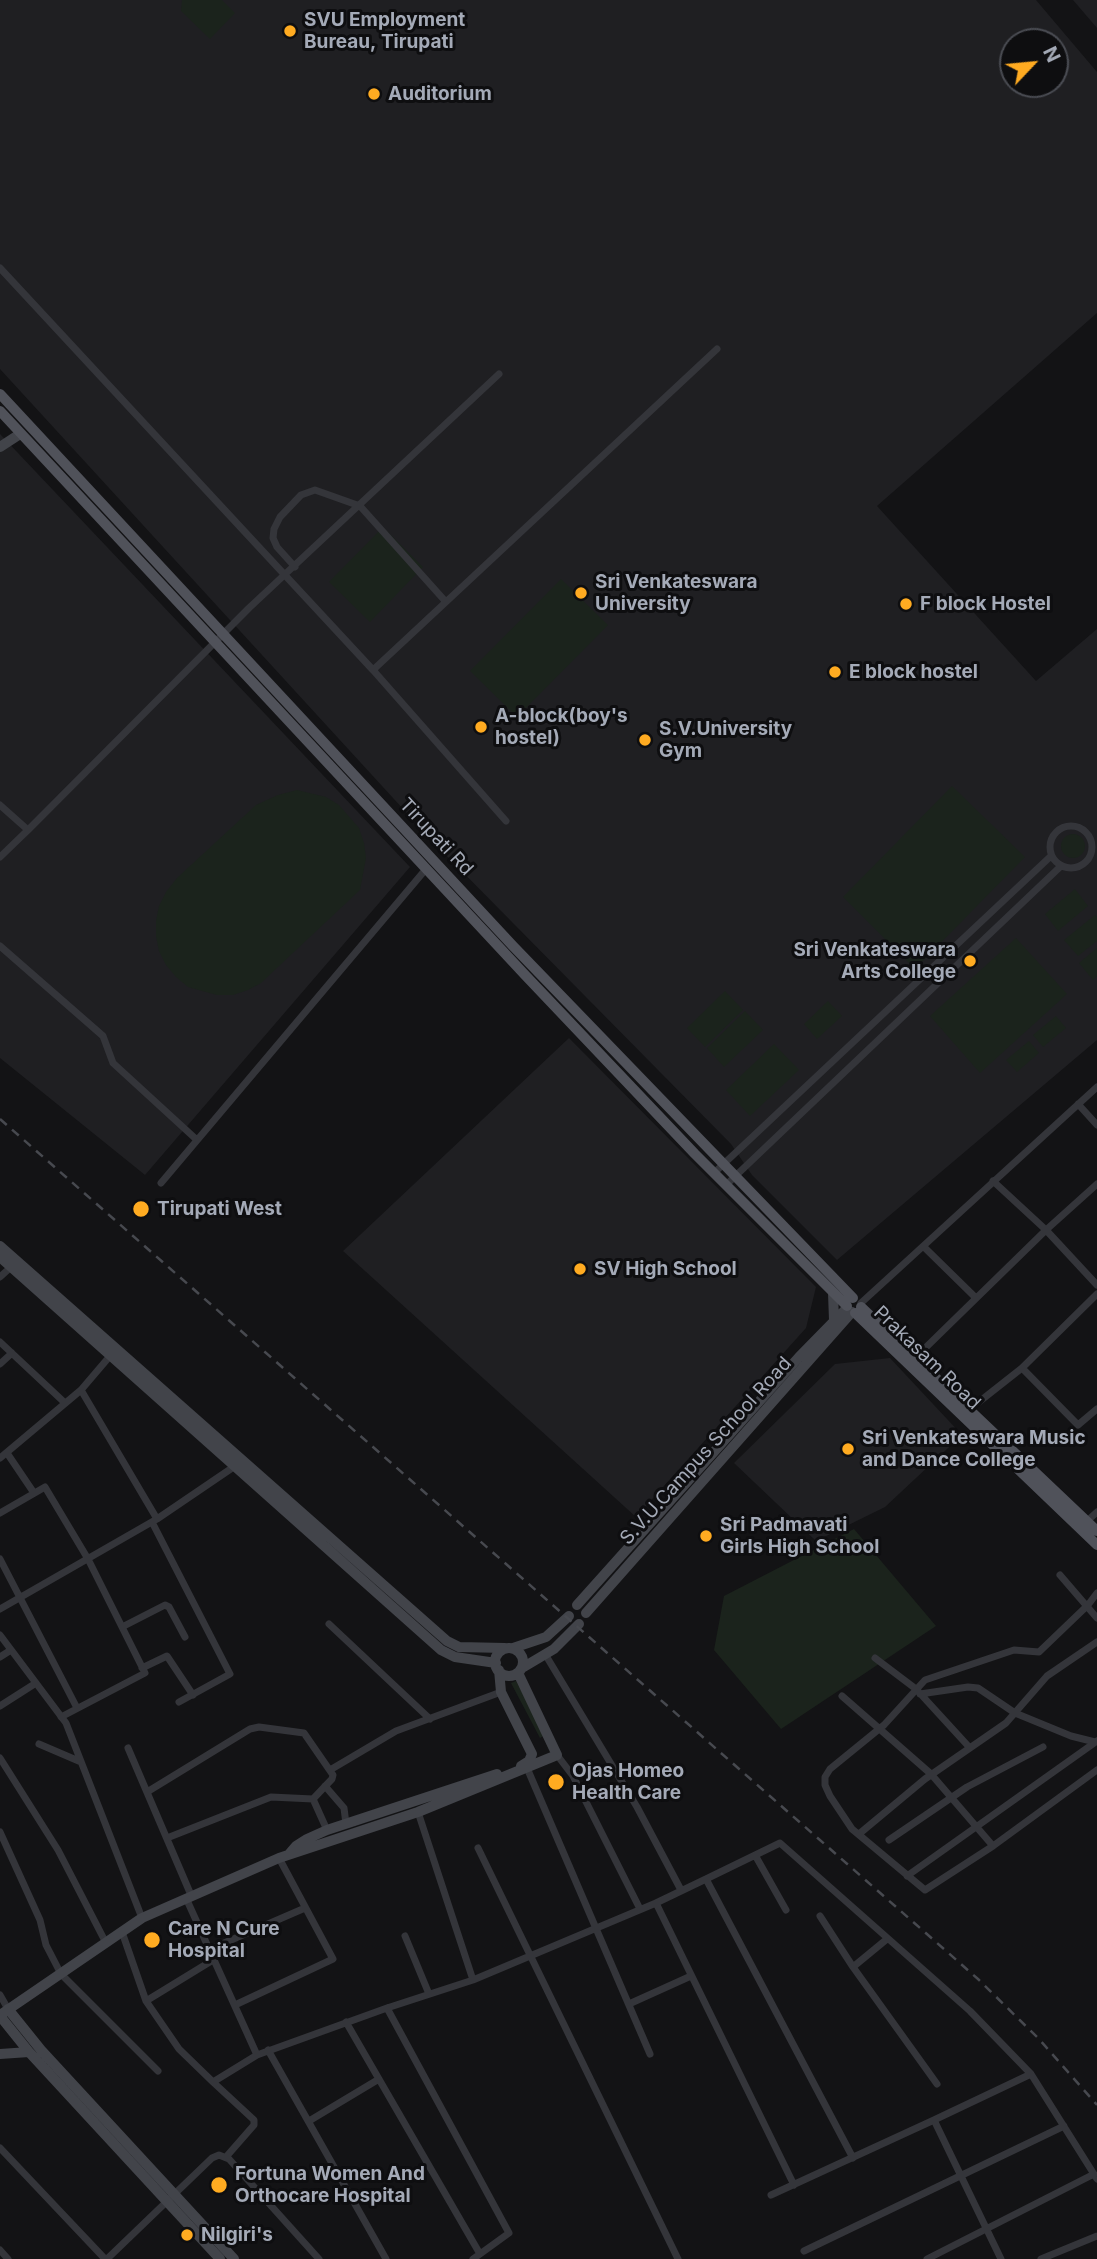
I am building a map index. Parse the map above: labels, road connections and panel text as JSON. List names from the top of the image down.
{
  "streets": {
    "main road": ["Tirupati Rd", "Prakasam Road"],
    "street": ["S.V.U.Campus School Road"]
  },
  "crossings": [
    ["Tirupati Rd", "Prakasam Road"],
    ["Tirupati Rd", "S.V.U.Campus School Road"],
    ["Prakasam Road", "S.V.U.Campus School Road"]
  ],
  "places": [
    "SVU Employment Bureau, Tirupati",
    "Auditorium",
    "Sri Venkateswara University",
    "F block Hostel",
    "E block hostel",
    "A-block(boy's hostel)",
    "S.V.University Gym",
    "Sri Venkateswara Arts College",
    "Tirupati West",
    "SV High School",
    "Sri Venkateswara Music and Dance College",
    "Sri Padmavati Girls High School",
    "Ojas Homeo Health Care",
    "Care N Cure Hospital",
    "Fortuna Women And Orthocare Hospital",
    "Nilgiri's"
  ],
  "north": "top right"
}
